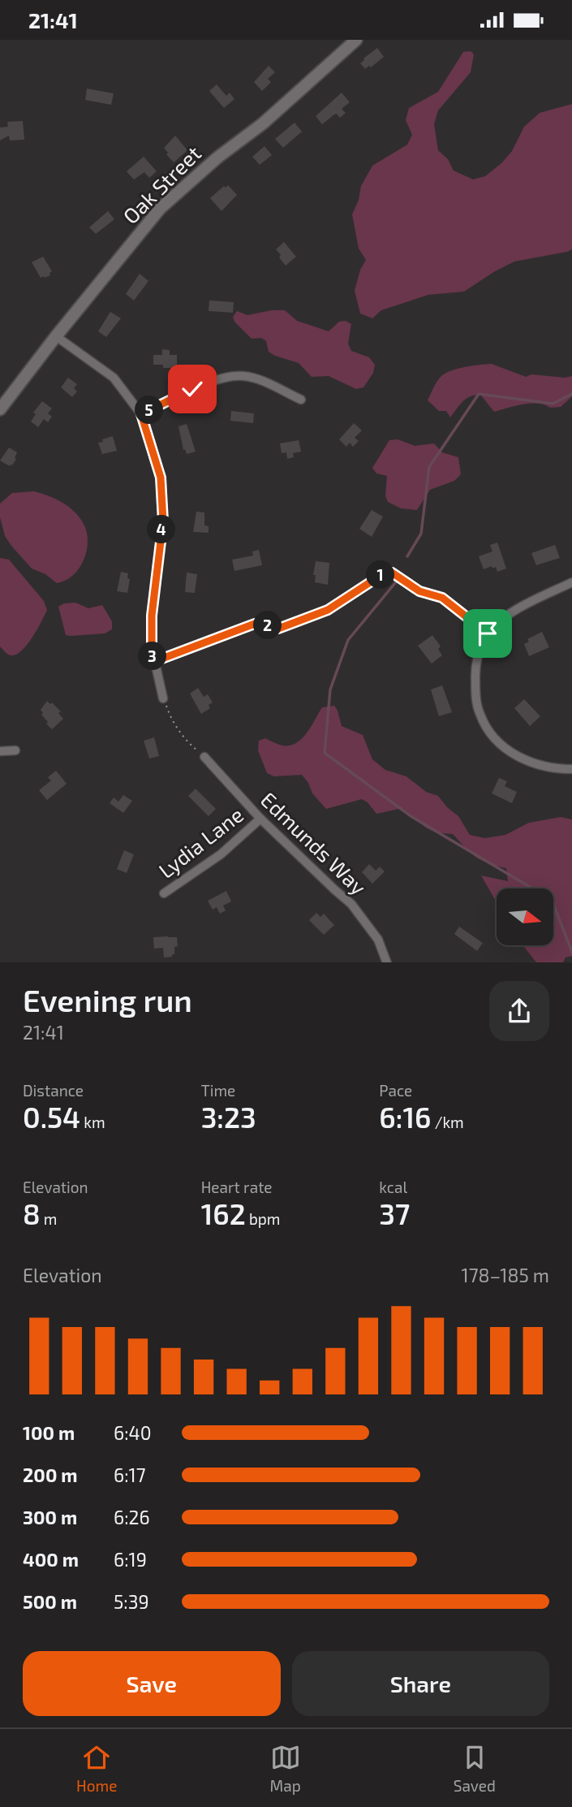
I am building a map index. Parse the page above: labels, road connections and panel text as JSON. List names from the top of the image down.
{
  "streets": {
    "main road": ["Oak Street"],
    "street": ["Lydia Lane", "Edmunds Way"]
  },
  "crossings": [
    ["Lydia Lane", "Edmunds Way"]
  ],
  "north": "right",
  "page": {
    "status": "21:41",
    "pins": [
      "5",
      "4",
      "1",
      "2",
      "3"
    ],
    "heading": ["Evening run", "21:41"],
    "stats": [
      ["Distance", "0.54 km"],
      ["Time", "3:23"],
      ["Pace", "6:16 /km"],
      ["Elevation", "8 m"],
      ["Heart rate", "162 bpm"],
      ["kcal", "37"]
    ],
    "chart": ["Elevation", "178–185 m"],
    "list": [
      {
        "name": "100 m",
        "note": "6:40"
      },
      {
        "name": "200 m",
        "note": "6:17"
      },
      {
        "name": "300 m",
        "note": "6:26"
      },
      {
        "name": "400 m",
        "note": "6:19"
      },
      {
        "name": "500 m",
        "note": "5:39"
      }
    ],
    "buttons": ["Save", "Share"],
    "tabs": ["Home", "Map", "Saved"]
  }
}
